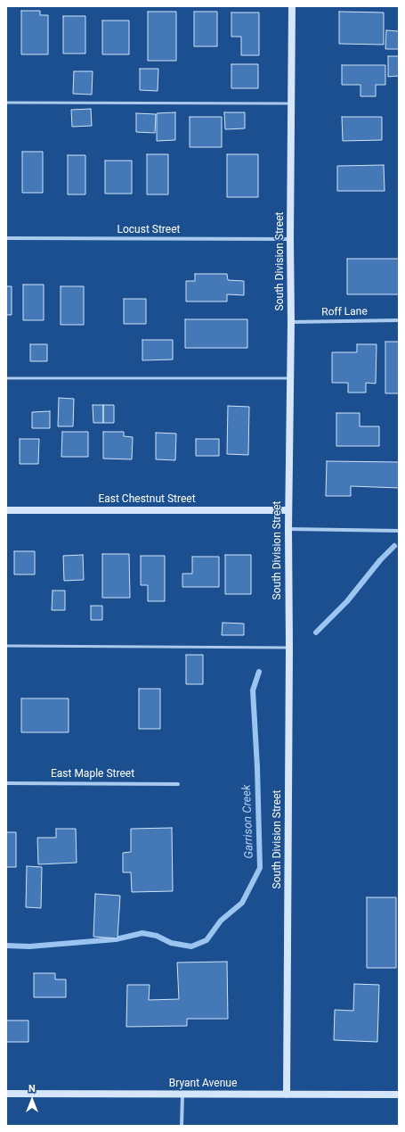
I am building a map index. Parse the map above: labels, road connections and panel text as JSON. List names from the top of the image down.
{
  "streets": {
    "street": [
      "Locust Street",
      "South Division Street",
      "Roff Lane",
      "East Chestnut Street",
      "East Maple Street",
      "Bryant Avenue"
    ]
  },
  "crossings": [
    ["Locust Street", "South Division Street"],
    ["South Division Street", "Roff Lane"],
    ["South Division Street", "East Chestnut Street"],
    ["South Division Street", "Bryant Avenue"]
  ],
  "water": ["Garrison Creek"],
  "north": "top"
}
